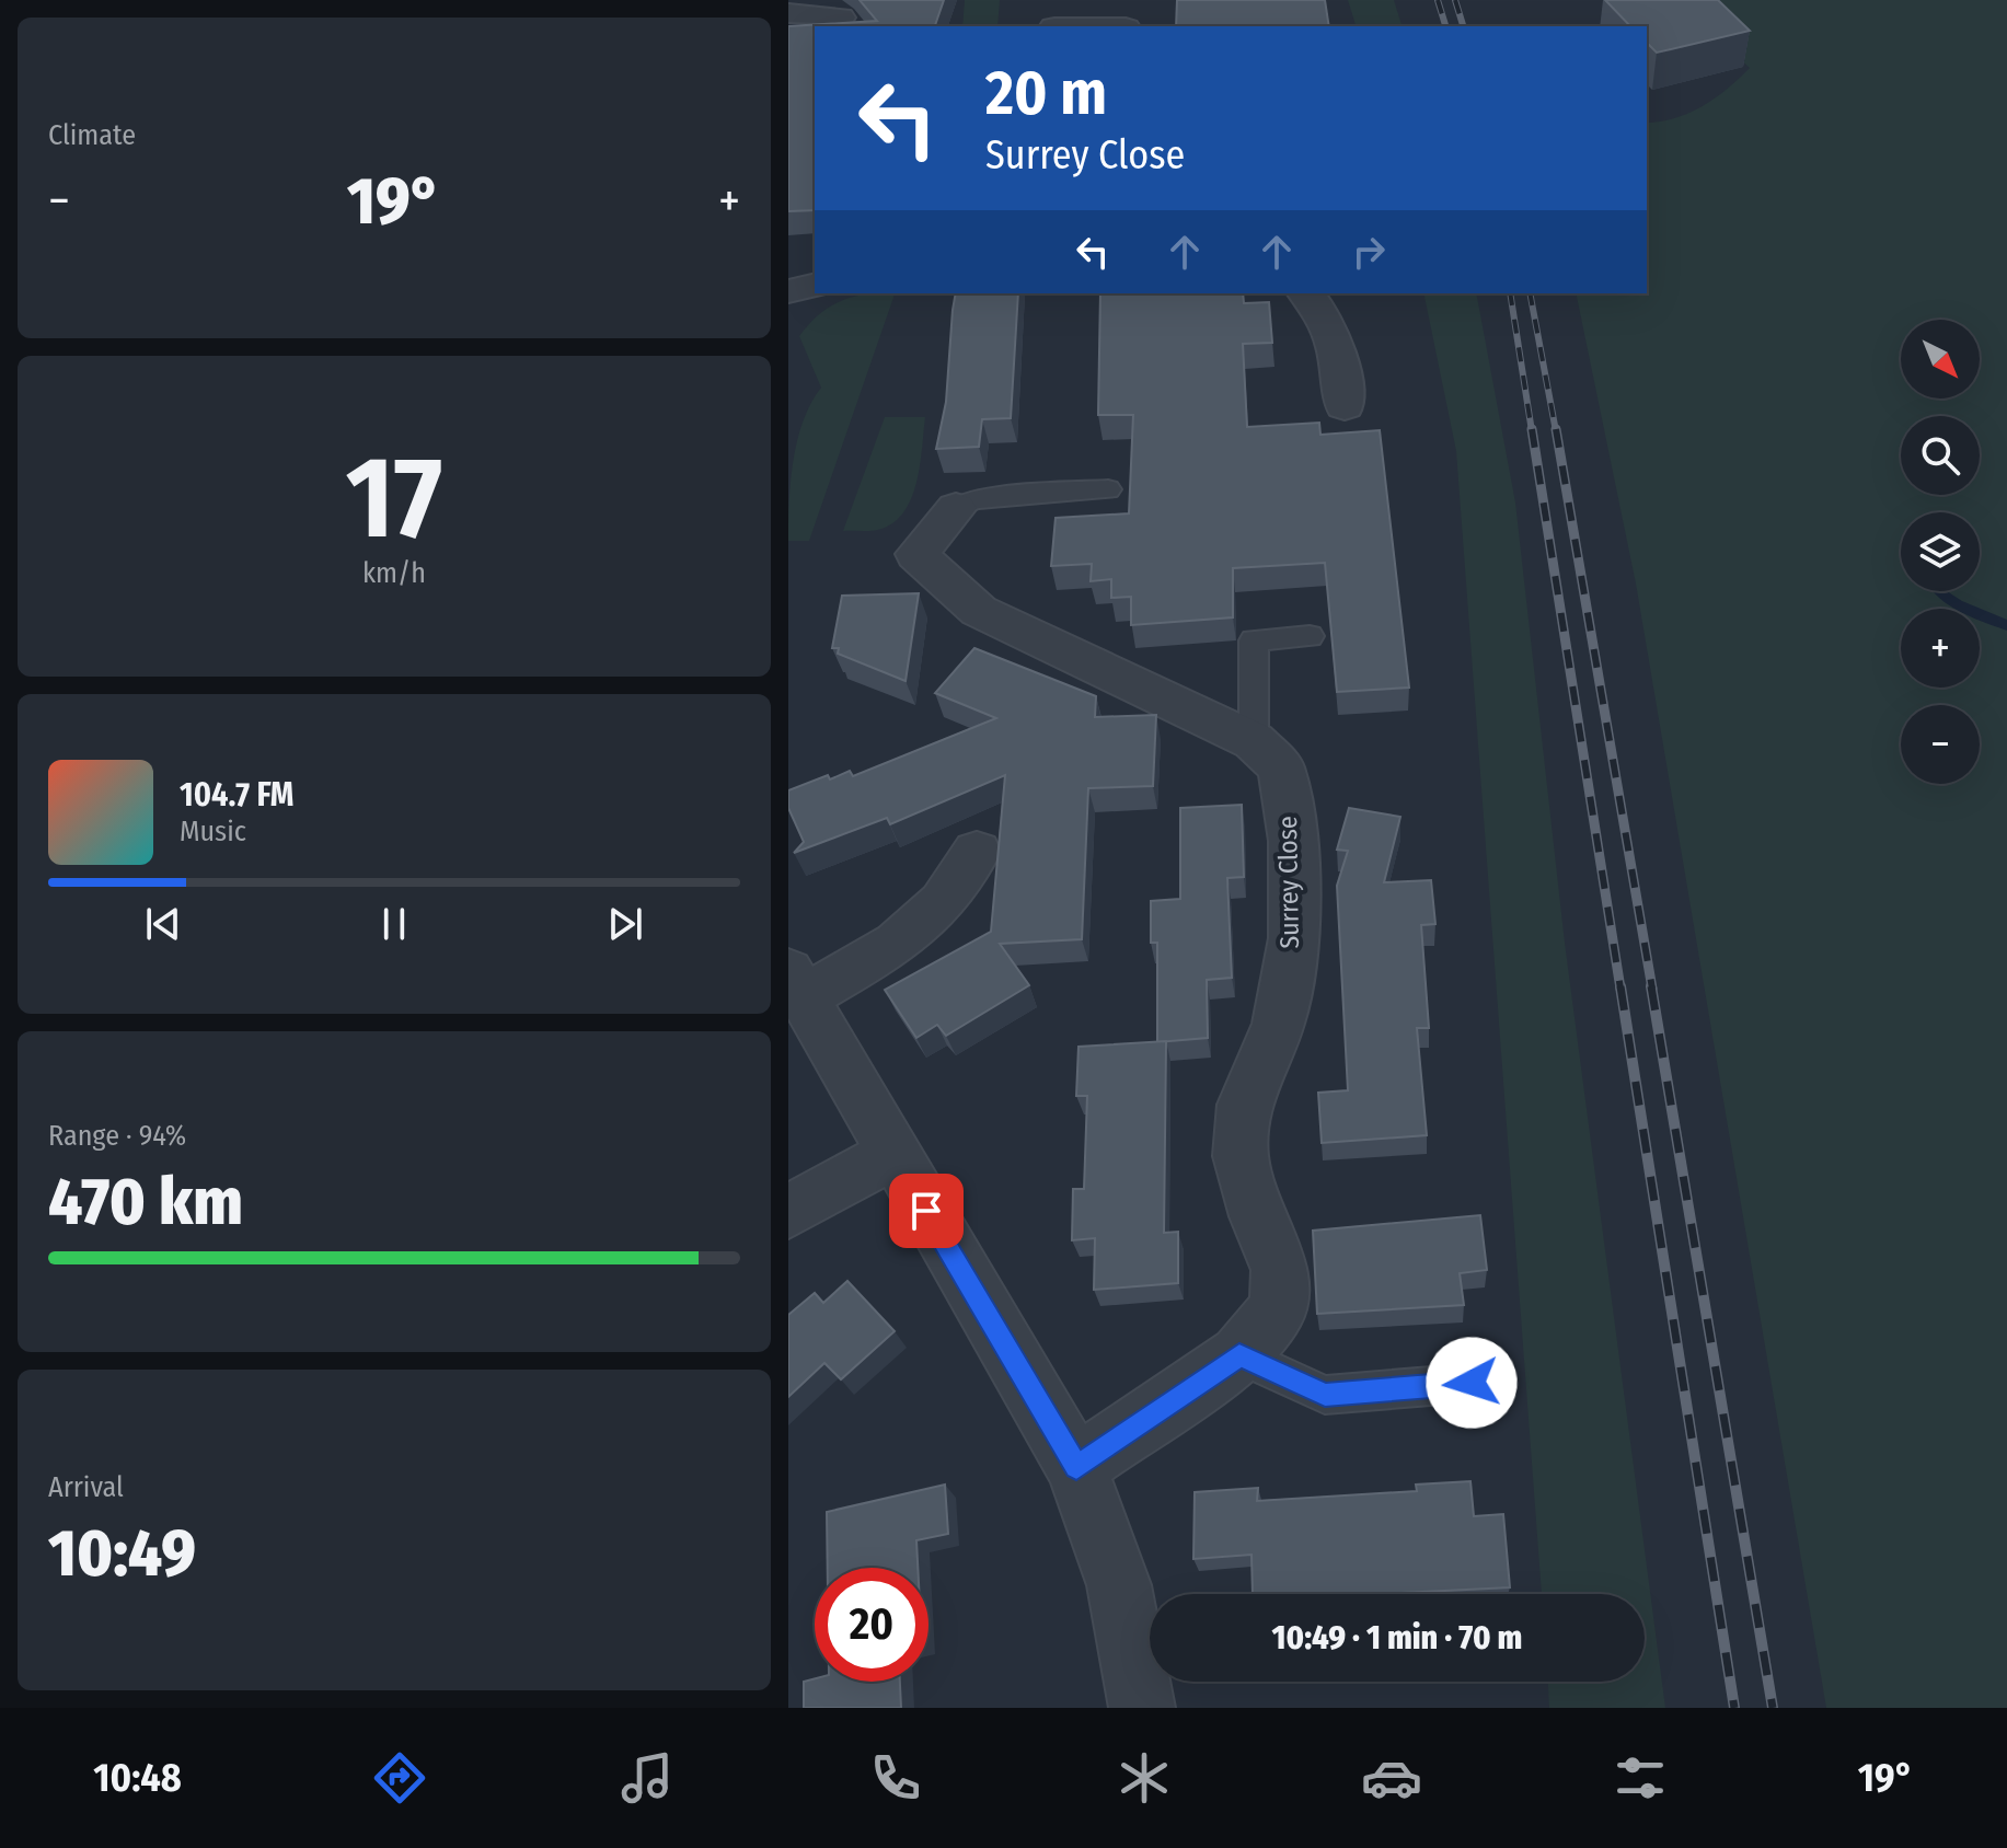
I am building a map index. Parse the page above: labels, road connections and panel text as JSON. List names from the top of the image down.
{
  "streets": {
    "street": ["Surrey Close"]
  },
  "north": "bottom right",
  "page": {
    "tile": [
      "Climate",
      ["17", "km/h"],
      ["Range · 94%", "470 km"],
      ["Arrival", "10:49"]
    ],
    "turn": ["20 m", "Surrey Close"],
    "heat": ["−", "19°", "+"],
    "map_buttons": ["+", "−"],
    "song": ["104.7 FM", "Music"],
    "limit": "20",
    "trip": "10:49 · 1 min · 70 m",
    "tabs": ["10:48", "19°"]
  }
}
